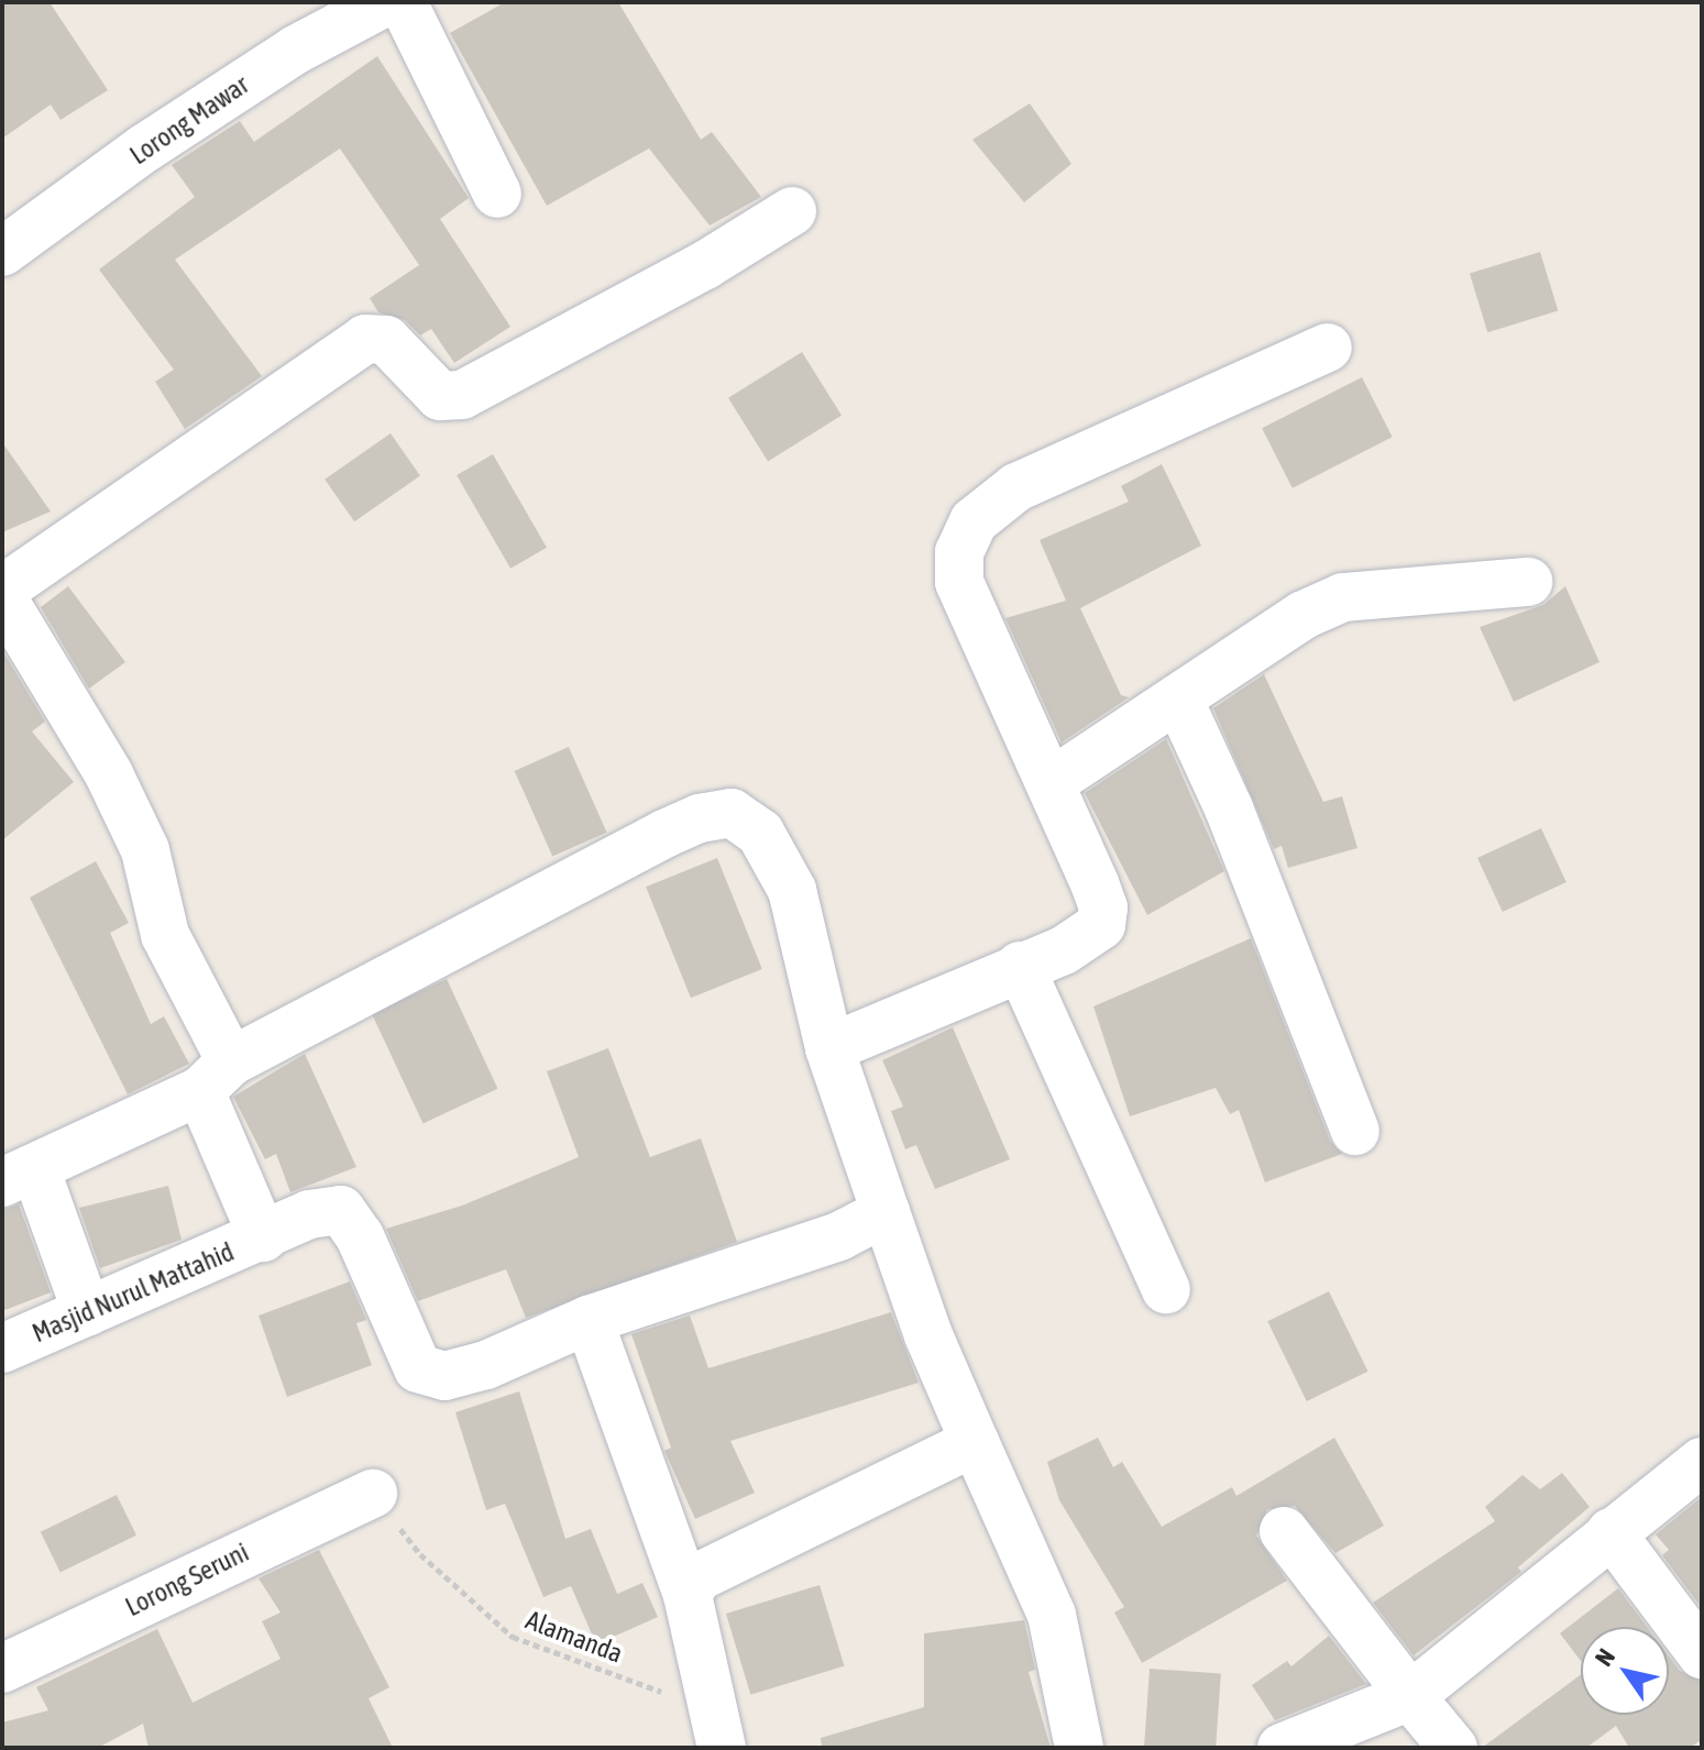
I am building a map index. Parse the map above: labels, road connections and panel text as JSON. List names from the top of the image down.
{
  "streets": {
    "street": ["Lorong Mawar", "Masjid Nurul Mattahid", "Lorong Seruni"],
    "path": ["Alamanda"]
  },
  "crossings": [
    ["Lorong Seruni", "Alamanda"]
  ],
  "north": "top left"
}
